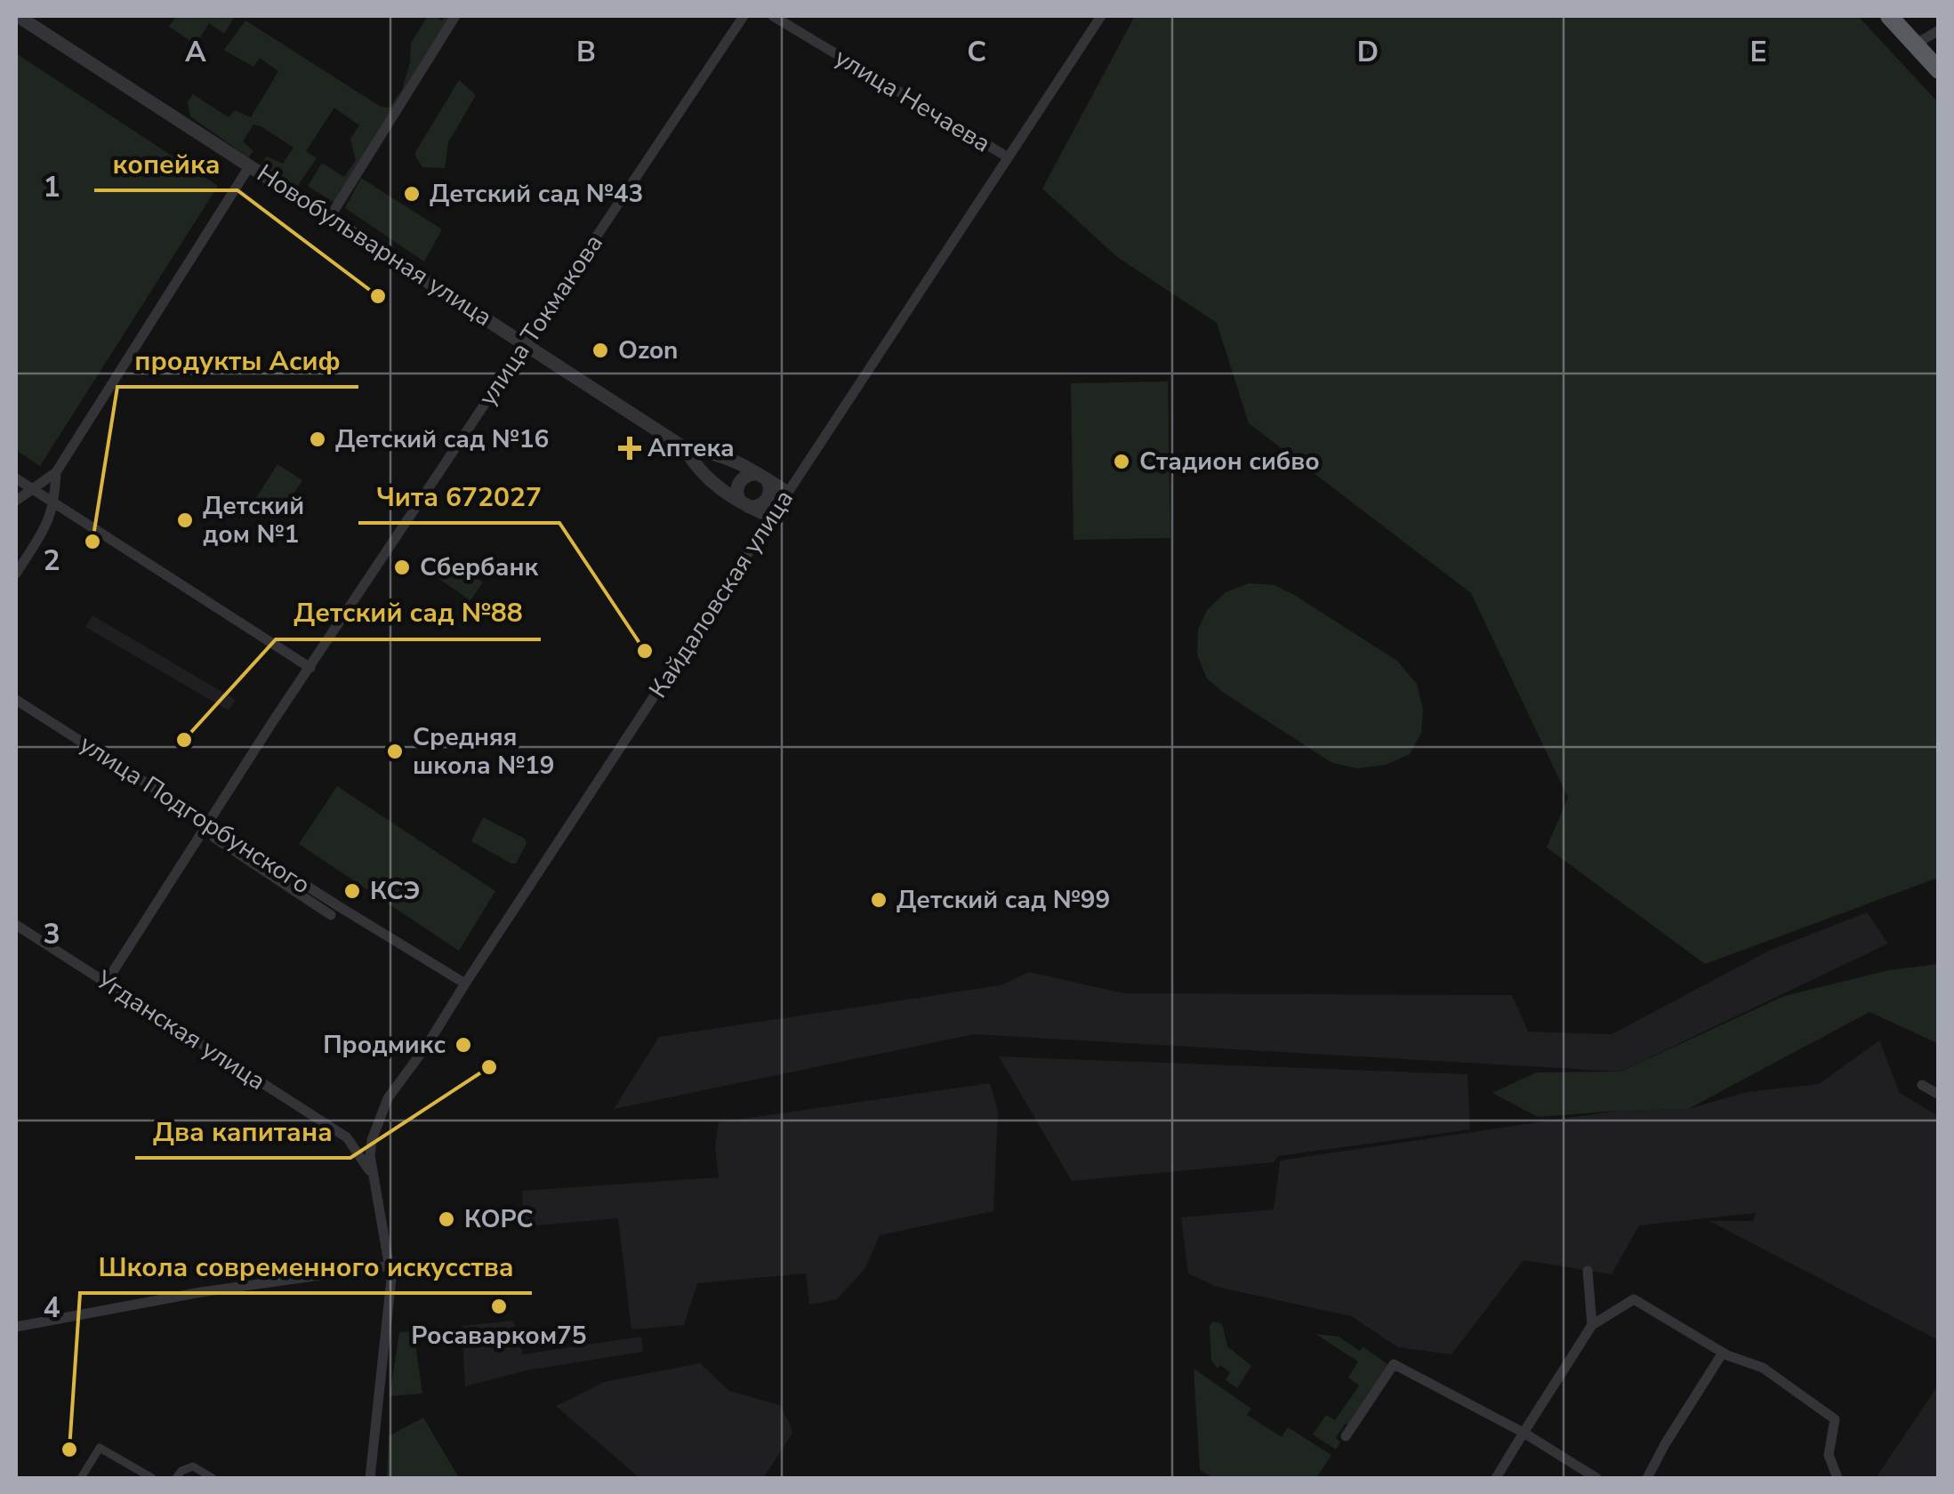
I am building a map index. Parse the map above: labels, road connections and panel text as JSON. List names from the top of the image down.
{
  "streets": {
    "street": [
      "улица Нечаева",
      "Новобульварная улица",
      "улица Токмакова",
      "Кайдаловская улица",
      "улица Подгорбунского",
      "Угданская улица"
    ]
  },
  "crossings": [
    ["улица Нечаева", "Кайдаловская улица"],
    ["Новобульварная улица", "улица Токмакова"],
    ["улица Токмакова", "улица Подгорбунского"],
    ["улица Токмакова", "Угданская улица"],
    ["Кайдаловская улица", "улица Подгорбунского"],
    ["Кайдаловская улица", "Угданская улица"]
  ],
  "places": {
    "other": [
      "Детский сад №43",
      "копейка",
      "Ozon",
      "Детский сад №16",
      "Стадион сибво",
      "Детский дом №1",
      "продукты Асиф",
      "Сбербанк",
      "Чита 672027",
      "Детский сад №88",
      "Средняя школа №19",
      "КСЭ",
      "Детский сад №99",
      "Продмикс",
      "Два капитана",
      "КОРС",
      "Росаварком75",
      "Школа современного искусства"
    ],
    "health": ["Аптека"]
  },
  "grid": {
    "columns": [
      "A",
      "B",
      "C",
      "D",
      "E"
    ],
    "rows": [
      "1",
      "2",
      "3",
      "4"
    ]
  }
}
